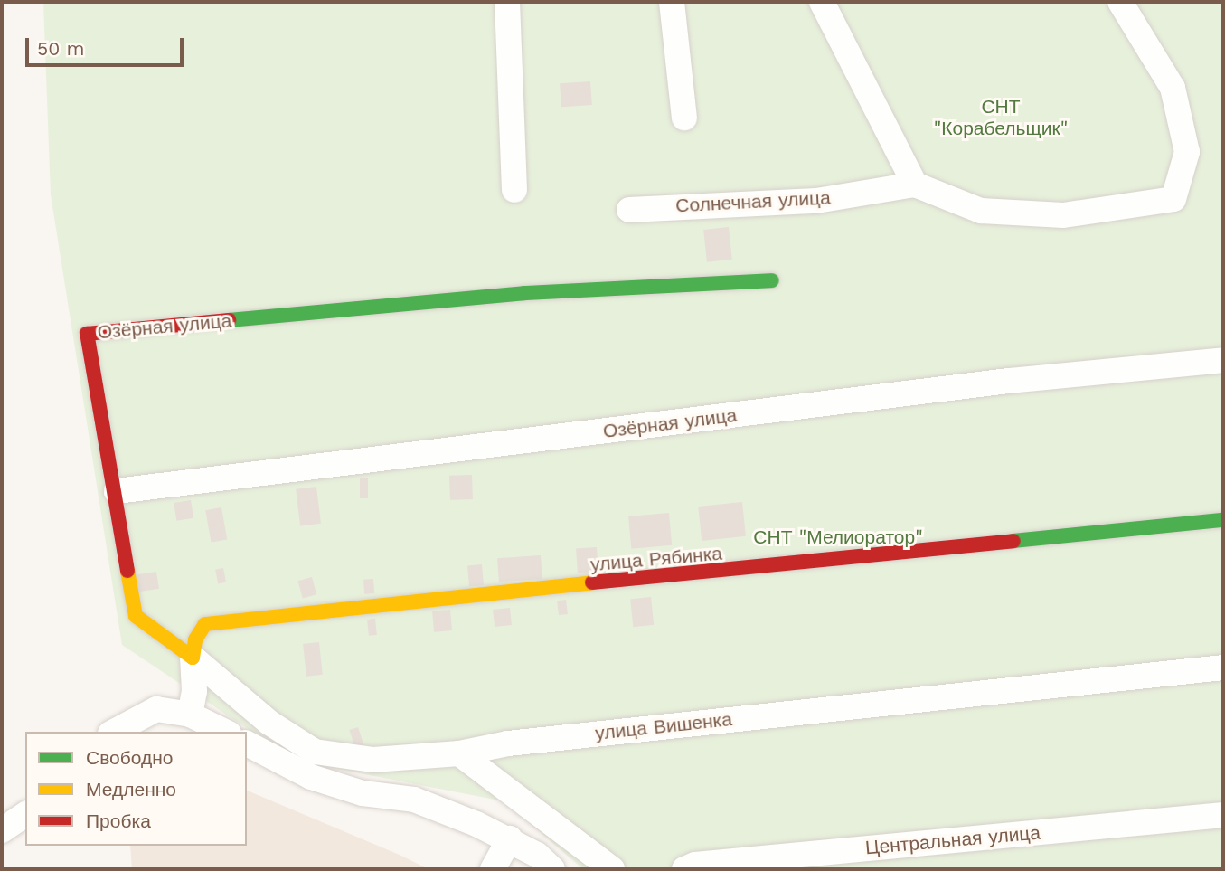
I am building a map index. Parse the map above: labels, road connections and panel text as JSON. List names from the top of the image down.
{
  "streets": {
    "street": [
      "Солнечная улица",
      "Озёрная улица",
      "улица Рябинка",
      "улица Вишенка",
      "Центральная улица"
    ]
  },
  "crossings": [
    ["улица Рябинка", "улица Вишенка"]
  ],
  "parks": ["СНТ \"Корабельщик\"", "СНТ \"Мелиоратор\""],
  "legend": ["Свободно", "Медленно", "Пробка"],
  "scale_bar": "50 m"
}
